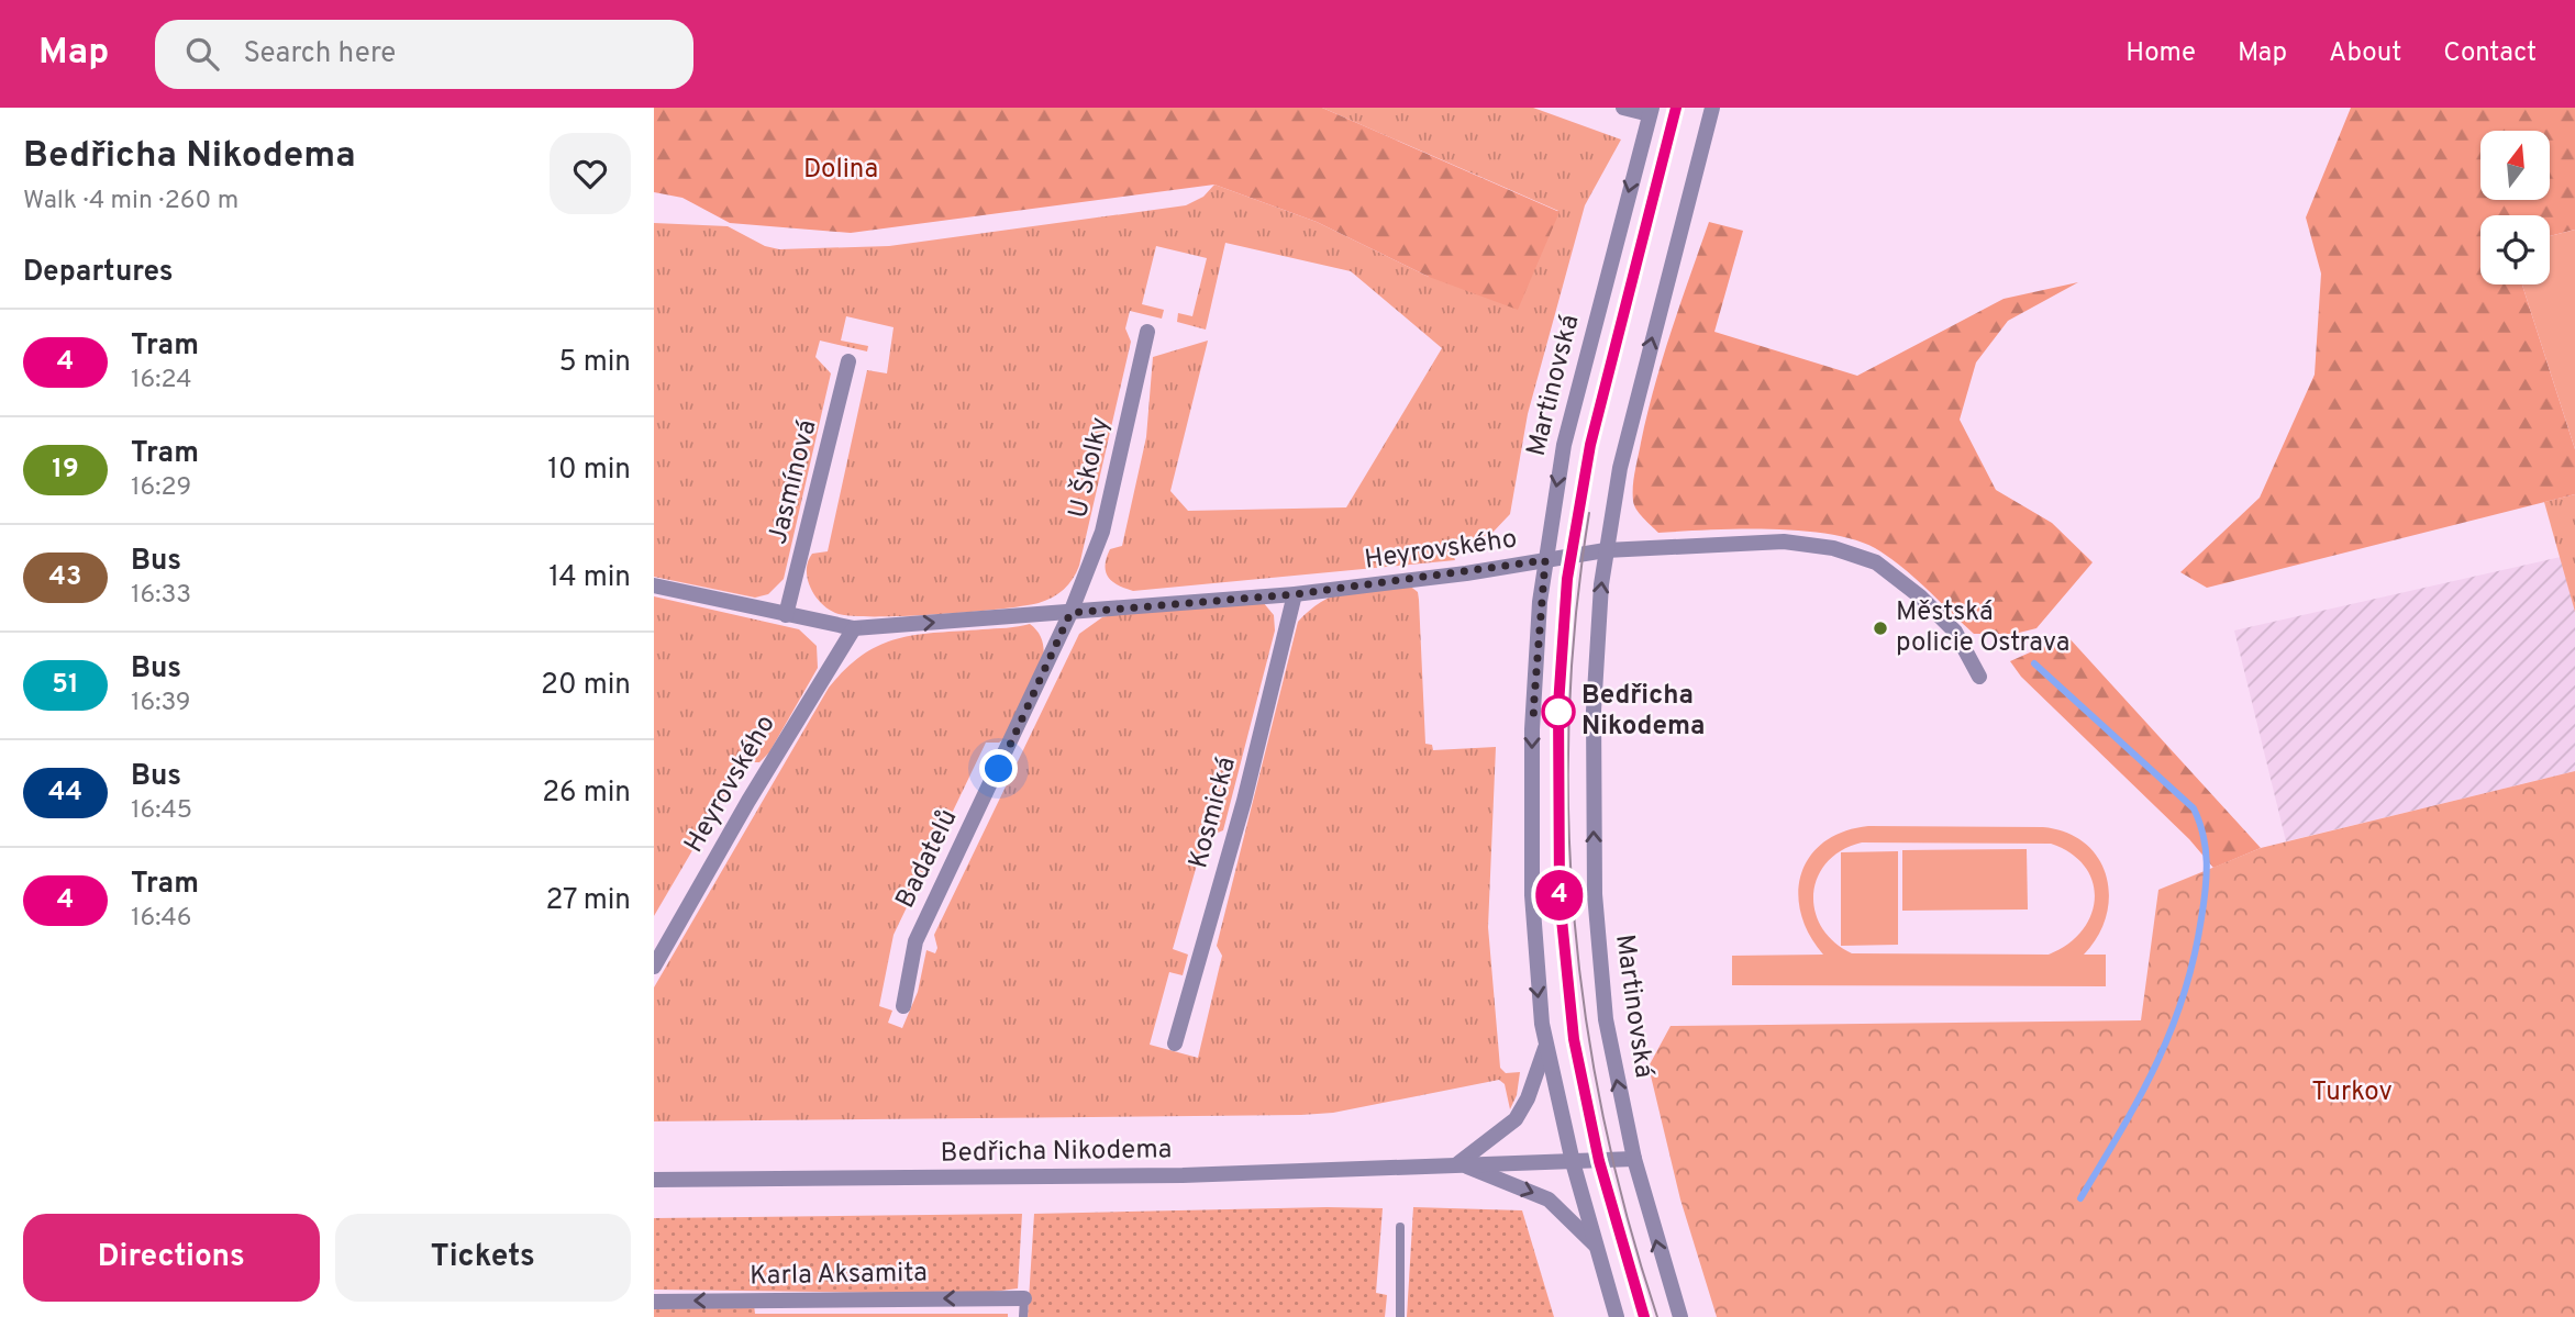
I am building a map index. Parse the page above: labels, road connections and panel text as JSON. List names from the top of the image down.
{
  "streets": {
    "street": [
      "Martinovská",
      "U Školky",
      "Jasmínová",
      "Heyrovského",
      "Kosmická",
      "Badatelů",
      "Bedřicha Nikodema",
      "Karla Aksamita"
    ]
  },
  "crossings": [
    ["Martinovská", "Heyrovského"],
    ["Martinovská", "Bedřicha Nikodema"],
    ["U Školky", "Heyrovského"],
    ["U Školky", "Badatelů"],
    ["Jasmínová", "Heyrovského"],
    ["Heyrovského", "Kosmická"],
    ["Heyrovského", "Badatelů"]
  ],
  "one_way": ["Karla Aksamita"],
  "parks": ["Dolina", "Turkov"],
  "places": ["Městská policie Ostrava", "Bedřicha Nikodema"],
  "lines": ["tram line 4"],
  "north": "top",
  "page": {
    "header": "Map",
    "search": "Search here",
    "nav": [
      "Home",
      "Map",
      "About",
      "Contact"
    ],
    "heading": [
      ["Bedřicha Nikodema", "Walk · 4 min · 260 m"],
      "Departures"
    ],
    "on_map": "4",
    "list": [
      {
        "mark": "4",
        "name": "Tram",
        "note": "16:24",
        "value": "5 min"
      },
      {
        "mark": "19",
        "name": "Tram",
        "note": "16:29",
        "value": "10 min"
      },
      {
        "mark": "43",
        "name": "Bus",
        "note": "16:33",
        "value": "14 min"
      },
      {
        "mark": "51",
        "name": "Bus",
        "note": "16:39",
        "value": "20 min"
      },
      {
        "mark": "44",
        "name": "Bus",
        "note": "16:45",
        "value": "26 min"
      },
      {
        "mark": "4",
        "name": "Tram",
        "note": "16:46",
        "value": "27 min"
      }
    ],
    "buttons": ["Directions", "Tickets"]
  }
}
